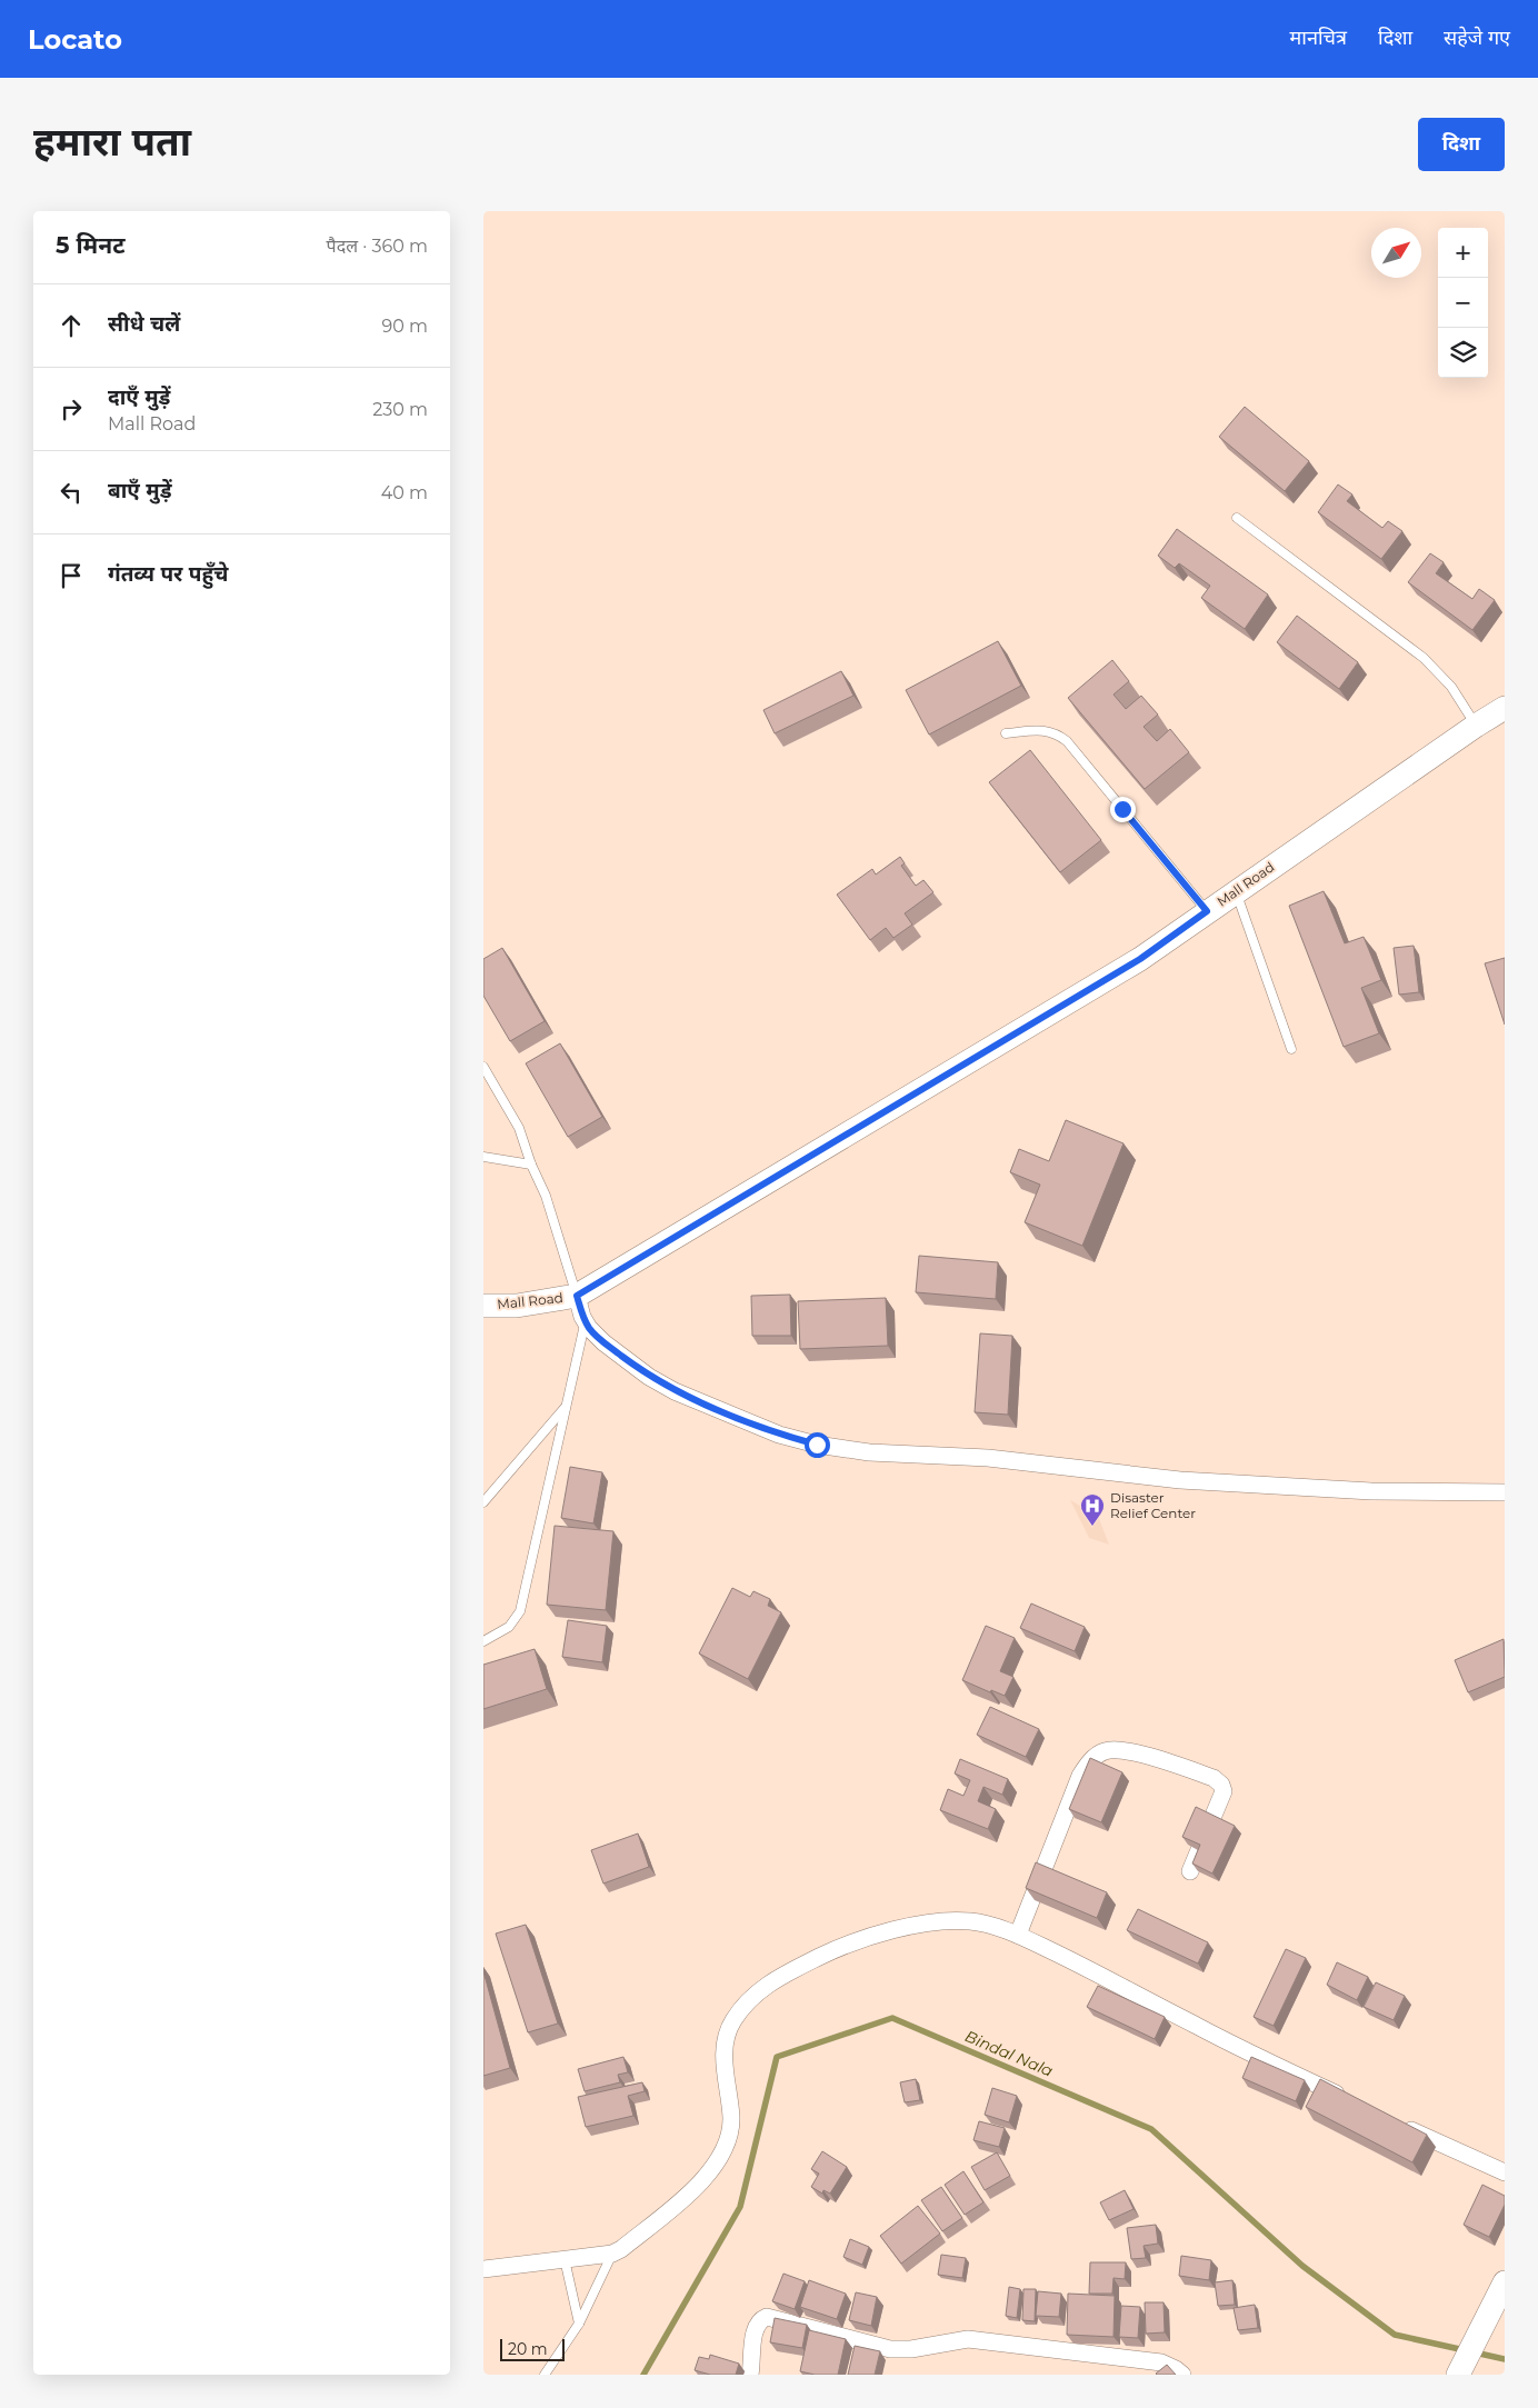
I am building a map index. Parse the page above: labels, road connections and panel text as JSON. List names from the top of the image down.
{
  "streets": {
    "street": ["Mall Road"]
  },
  "water": ["Bindal Nala"],
  "places": {
    "hospital": ["Disaster Relief Center"]
  },
  "scale_bar": "20 m",
  "north": "top right",
  "page": {
    "header": "Locato",
    "nav": ["मानचित्र", "दिशा", "सहेजे गए"],
    "title": "हमारा पता",
    "buttons": "दिशा",
    "heading": ["5 मिनट", "पैदल · 360 m"],
    "map_buttons": ["+", "−"],
    "list": [
      ["सीधे चलें", "90 m"],
      ["दाएँ मुड़ें", "Mall Road", "230 m"],
      ["बाएँ मुड़ें", "40 m"],
      "गंतव्य पर पहुँचे"
    ],
    "scale": "20 m"
  }
}
